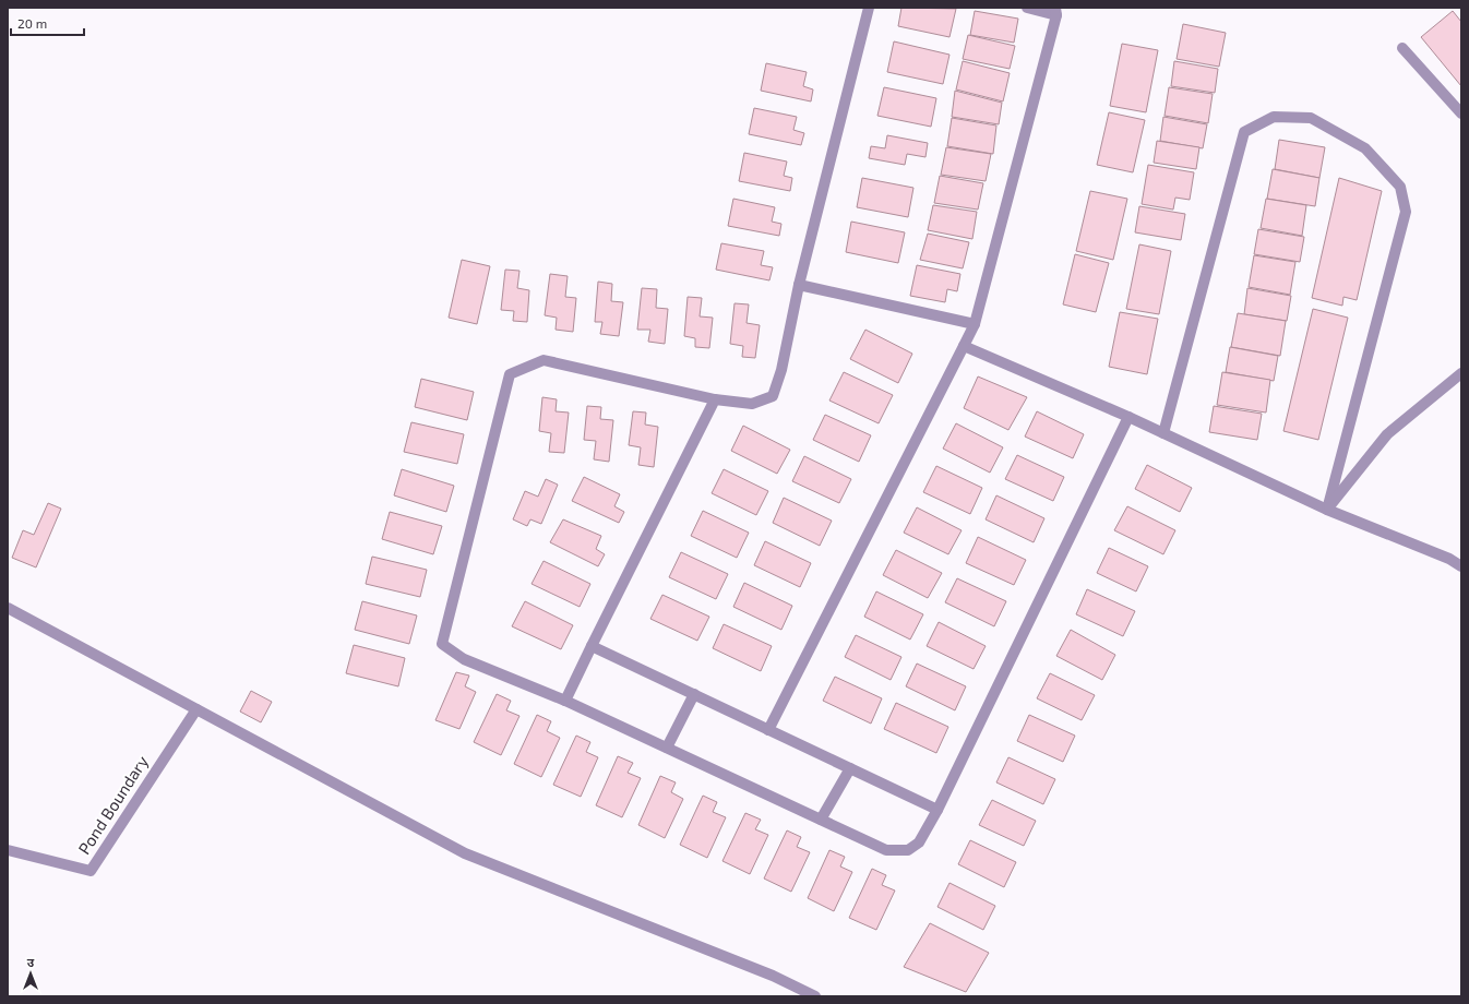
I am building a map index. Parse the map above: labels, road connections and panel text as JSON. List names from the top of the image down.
{
  "streets": {
    "street": ["Pond Boundary"]
  },
  "scale_bar": "20 m",
  "north": "top"
}
